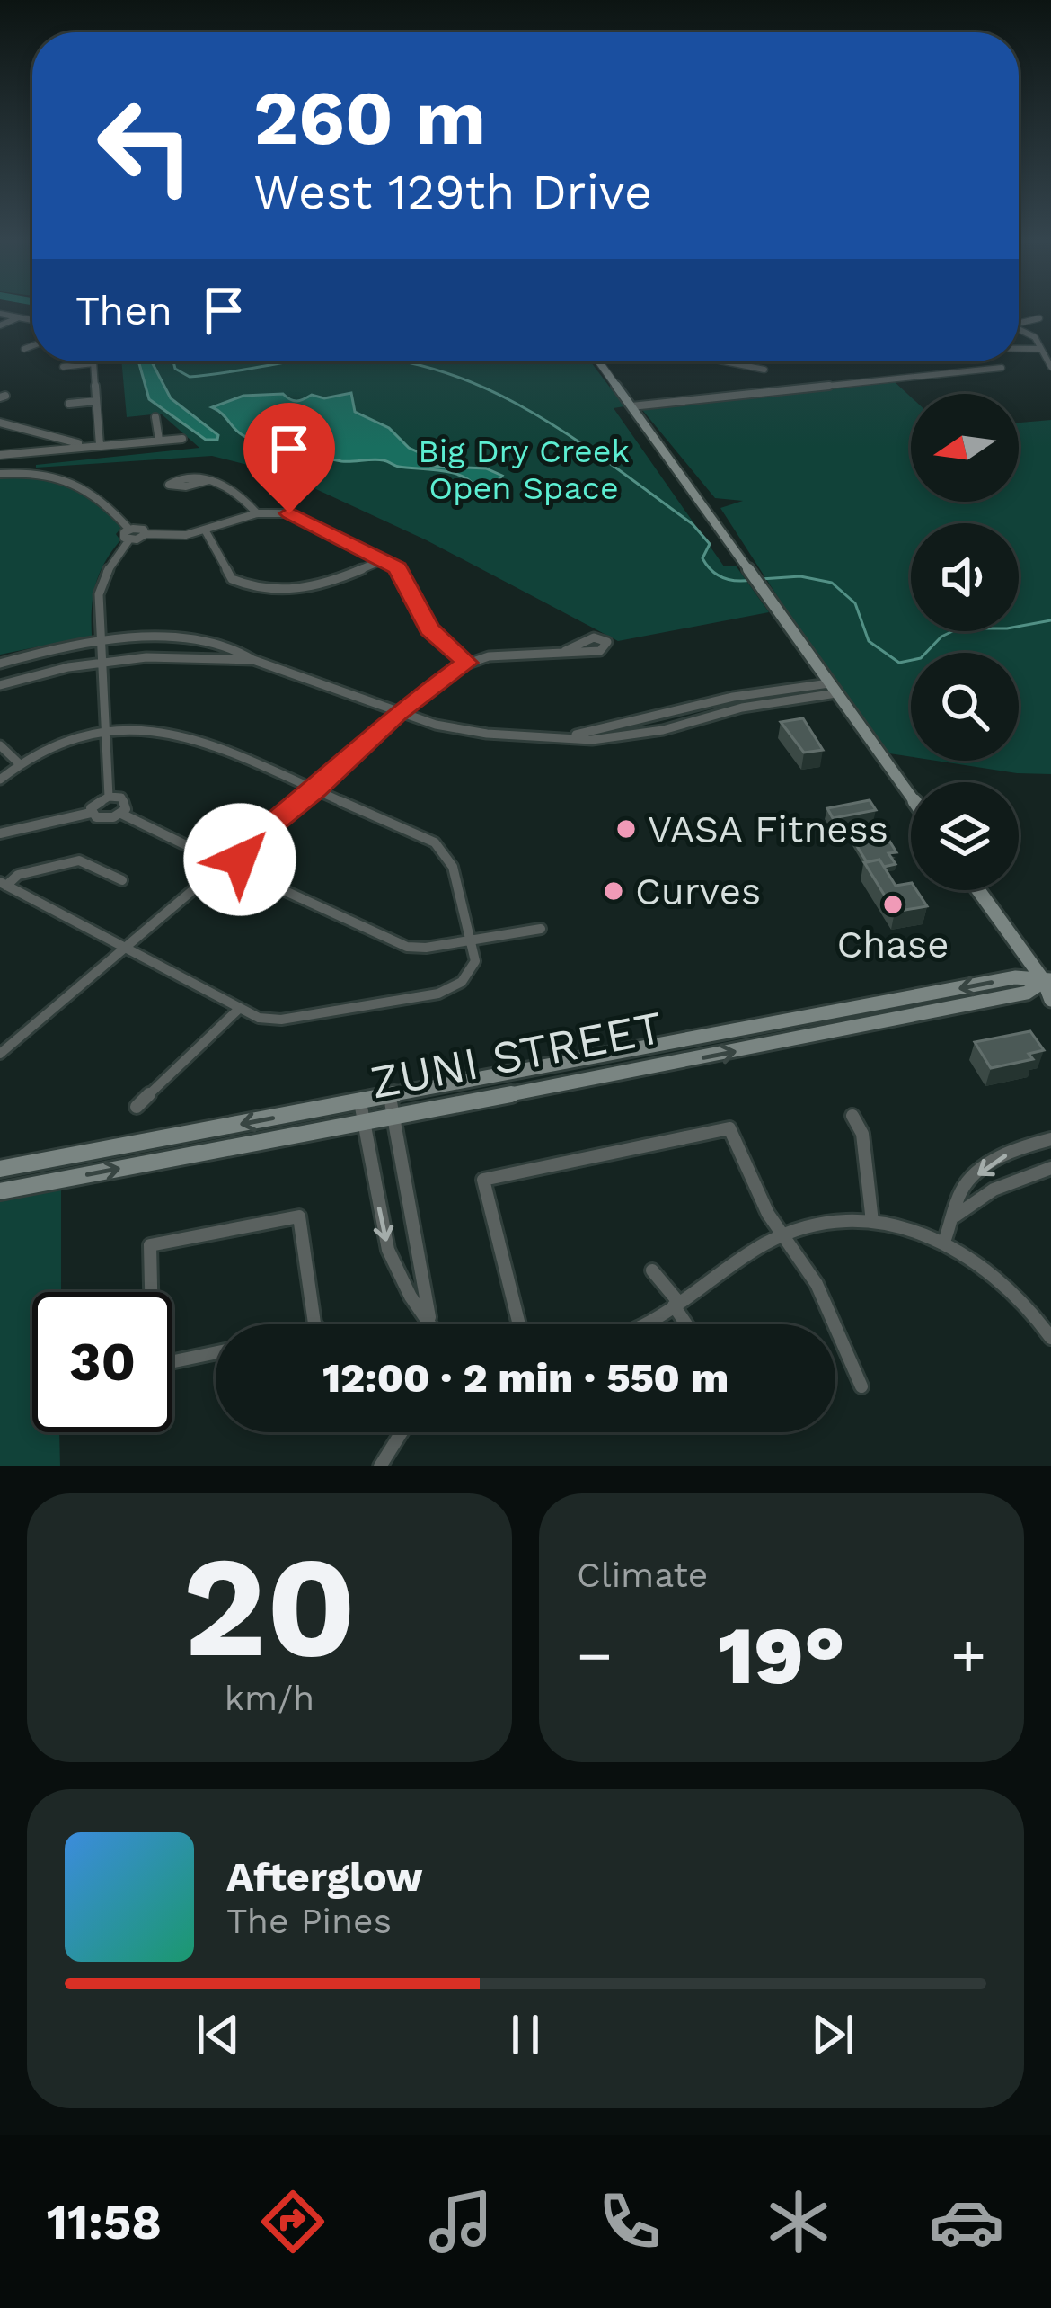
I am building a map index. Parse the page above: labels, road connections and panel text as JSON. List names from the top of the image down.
{
  "streets": {
    "main road": ["ZUNI STREET"]
  },
  "parks": ["Big Dry Creek Open Space"],
  "places": ["VASA Fitness", "Curves", "Chase"],
  "north": "left",
  "page": {
    "turn": ["260 m", "West 129th Drive"],
    "then": "Then",
    "limit": "30",
    "trip": "12:00 · 2 min · 550 m",
    "tile": [
      ["20", "km/h"],
      "Climate"
    ],
    "heat": ["−", "19°", "+"],
    "song": ["Afterglow", "The Pines"],
    "tabs": "11:58"
  }
}
